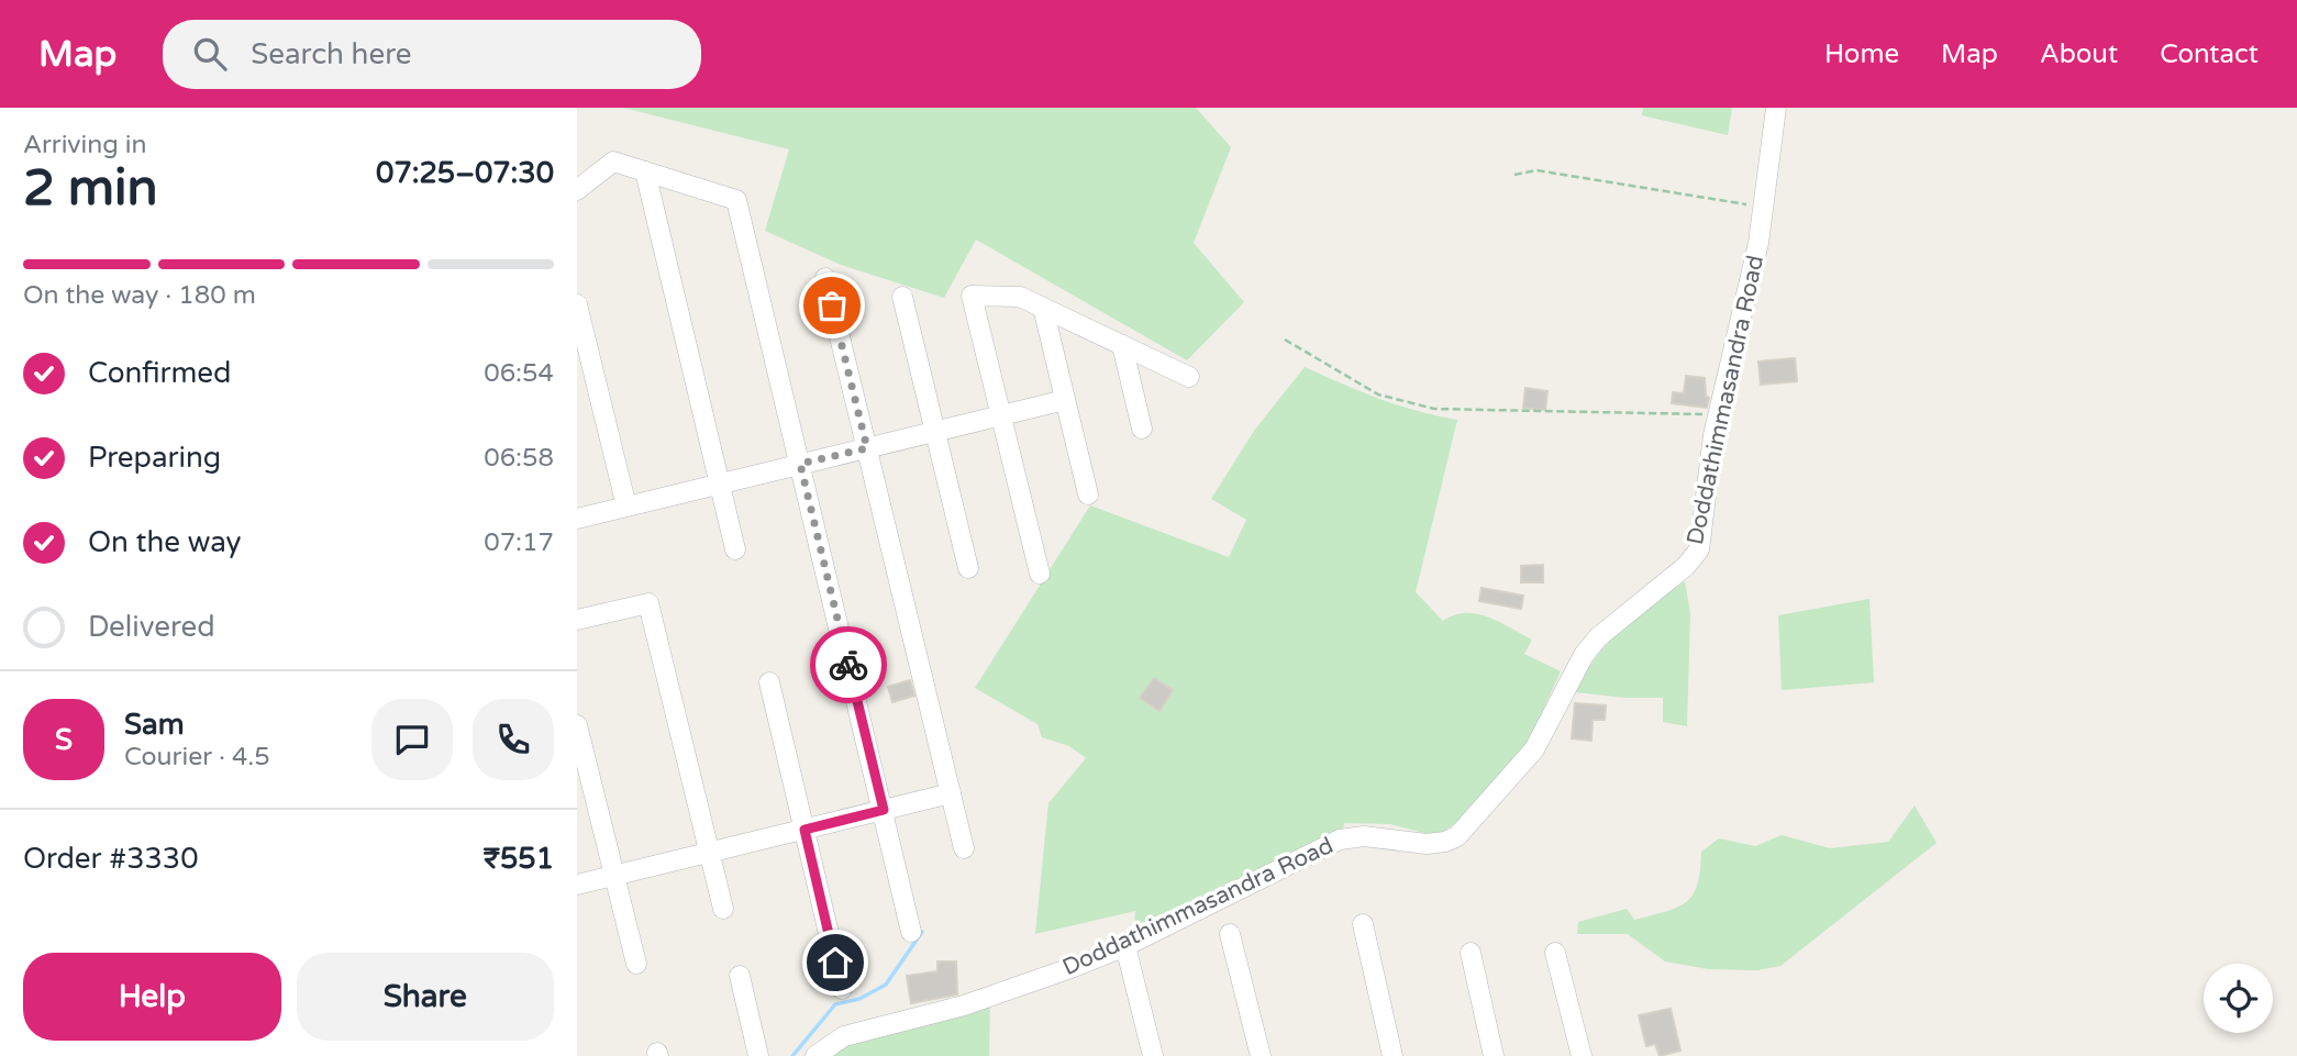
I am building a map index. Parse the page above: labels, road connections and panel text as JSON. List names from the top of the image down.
{
  "streets": {
    "street": ["Doddathimmasandra Road"]
  },
  "page": {
    "header": "Map",
    "search": "Search here",
    "nav": [
      "Home",
      "Map",
      "About",
      "Contact"
    ],
    "heading": ["2 min", "Arriving in", "07:25–07:30"],
    "panel": [
      "Sam",
      "Courier · 4.5",
      "Order #3330",
      "₹551"
    ],
    "bar": "On the way · 180 m",
    "list": [
      ["Confirmed", "06:54"],
      ["Preparing", "06:58"],
      ["On the way", "07:17"],
      "Delivered"
    ],
    "round": "S",
    "buttons": ["Help", "Share"]
  }
}
